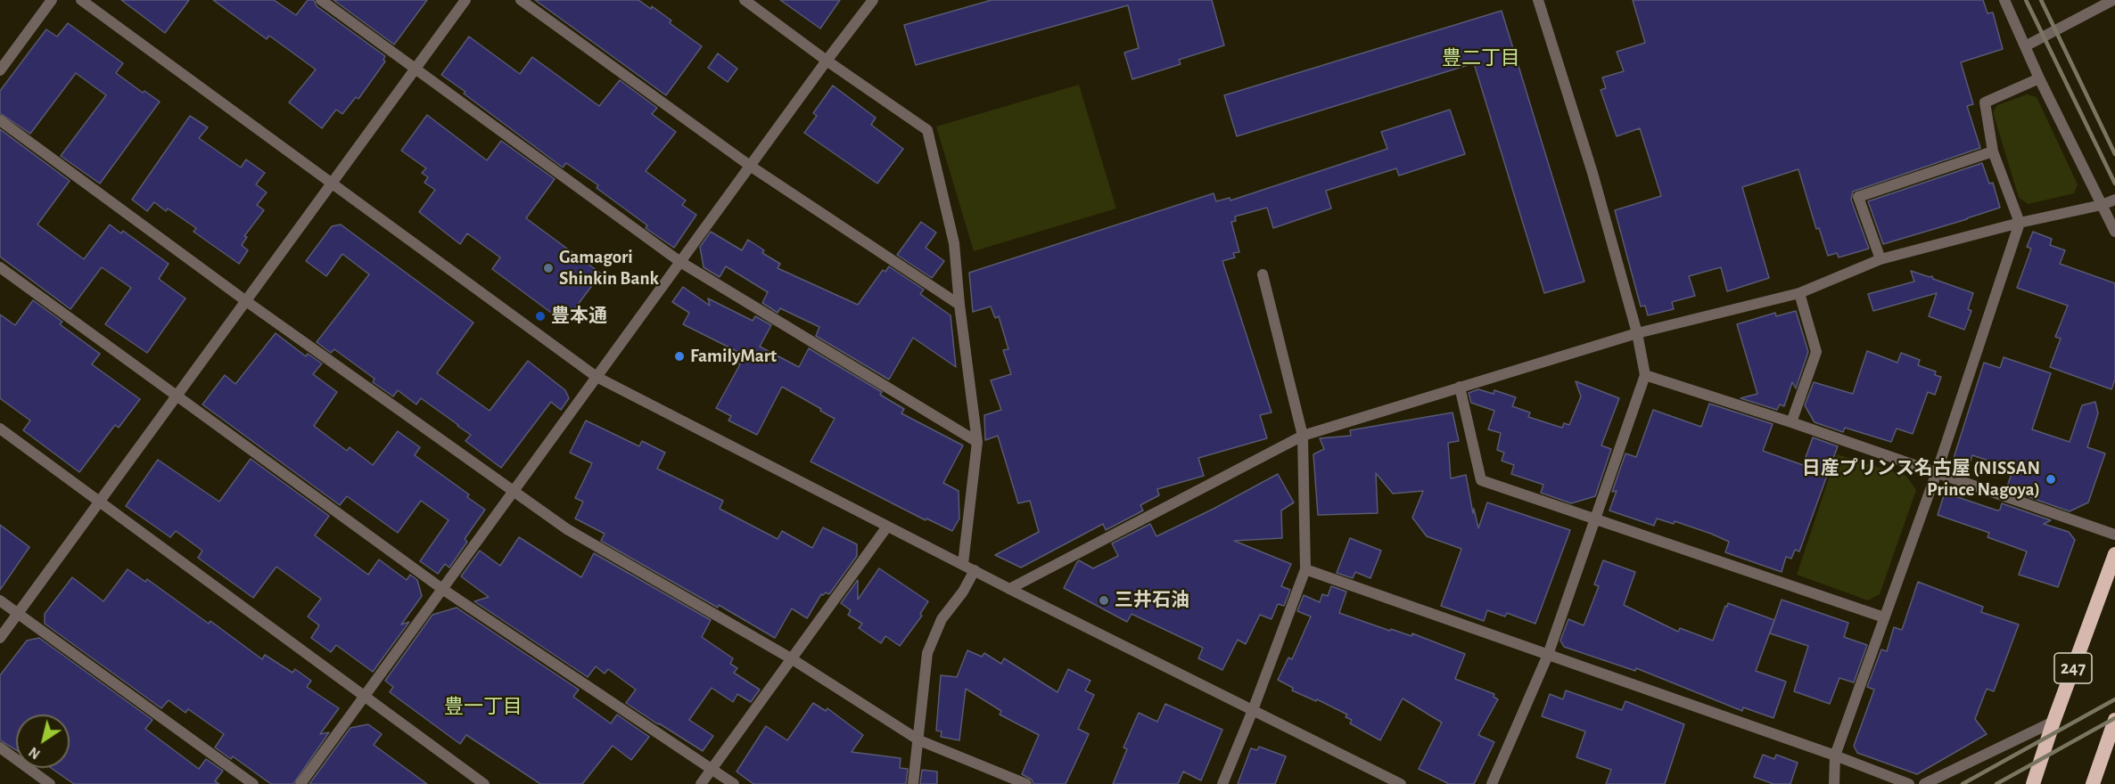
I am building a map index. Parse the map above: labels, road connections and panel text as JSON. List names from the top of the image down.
{
  "streets": {
    "highway": ["247"]
  },
  "districts": ["豊二丁目", "豊一丁目"],
  "places": [
    "Gamagori Shinkin Bank",
    "豊本通",
    "FamilyMart",
    "日産プリンス名古屋 (NISSAN Prince Nagoya)",
    "三井石油"
  ],
  "north": "bottom left"
}
